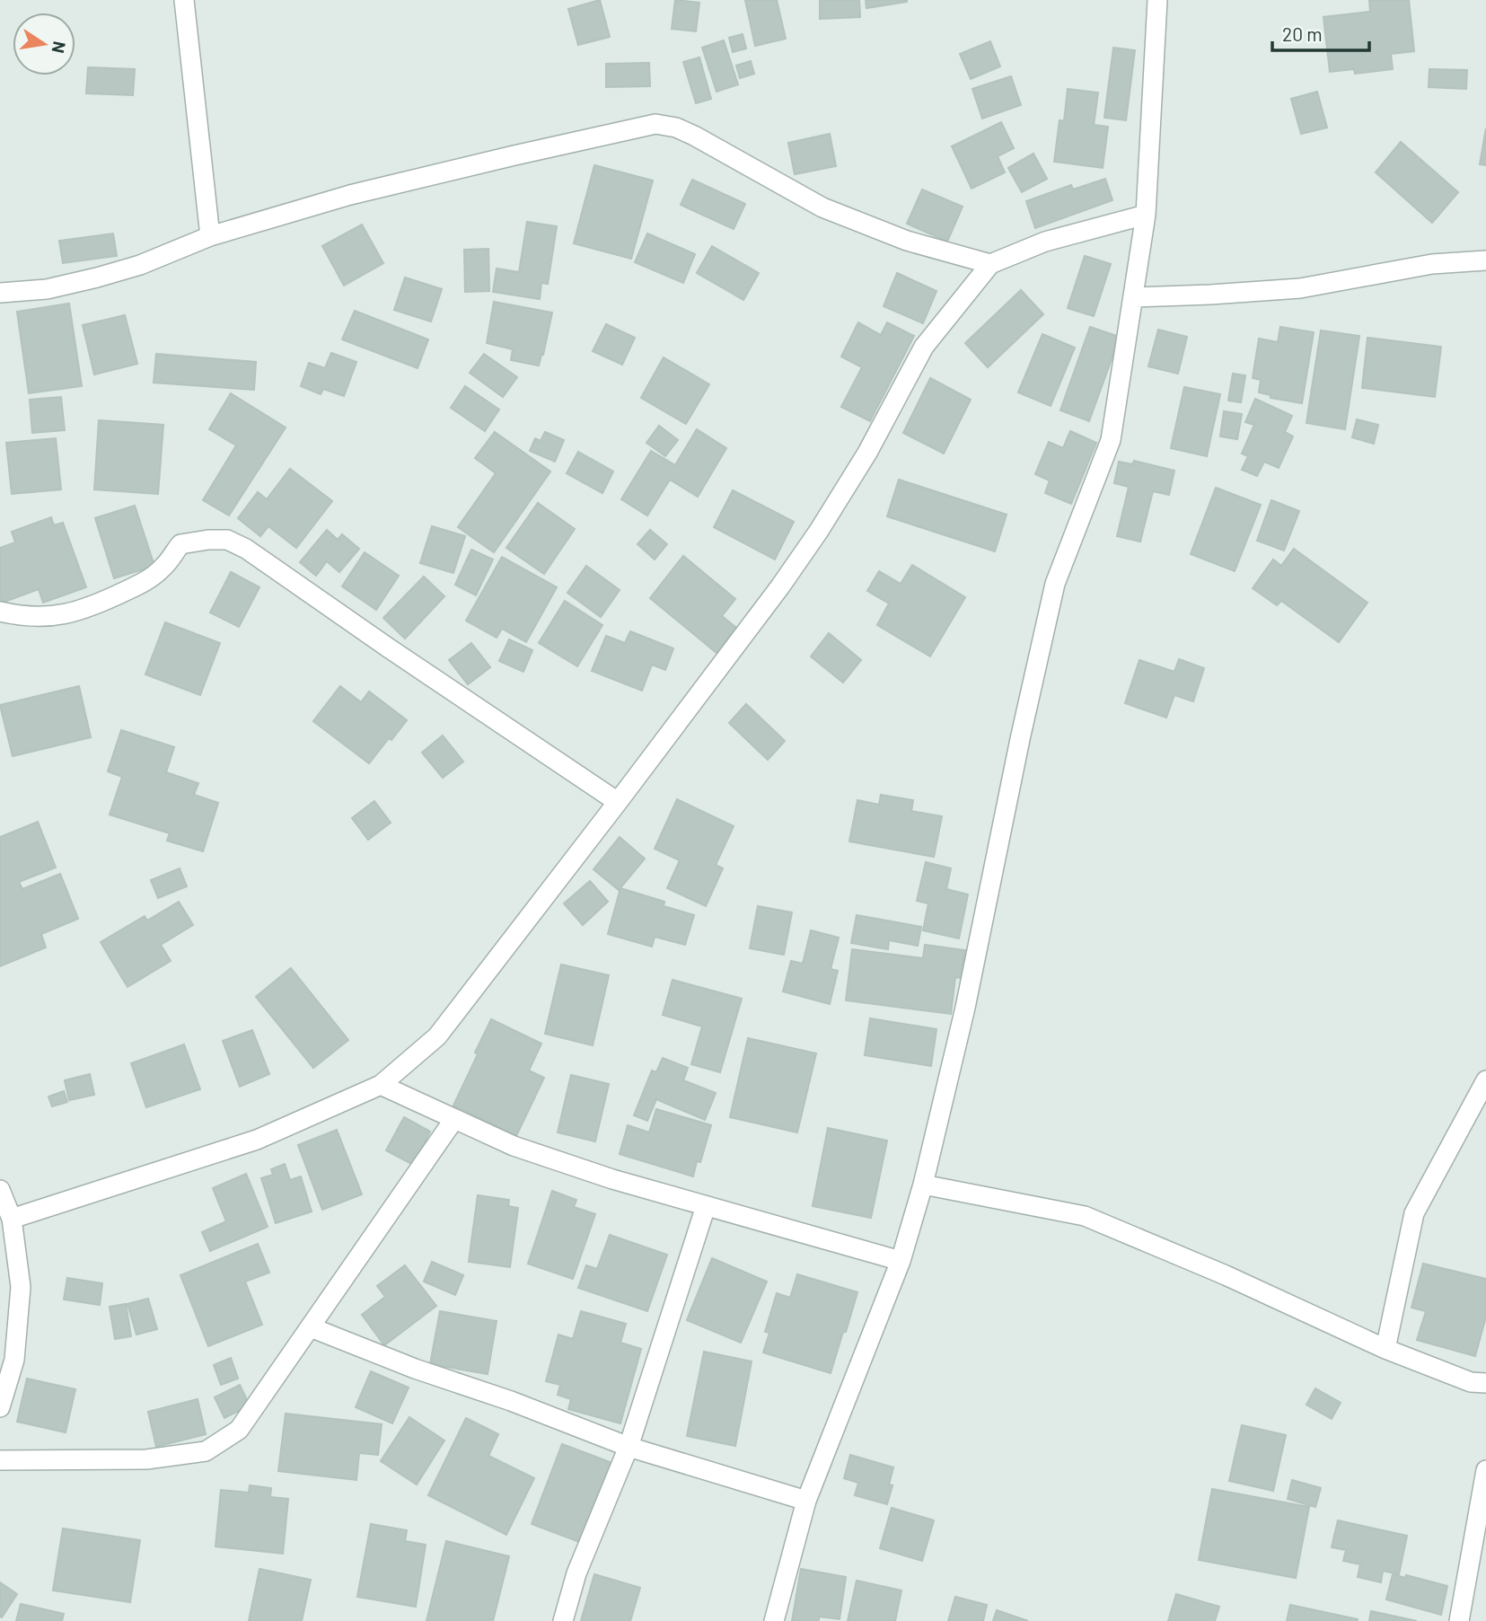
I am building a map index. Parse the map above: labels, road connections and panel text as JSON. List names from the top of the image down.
{
  "scale_bar": "20 m",
  "north": "right"
}
